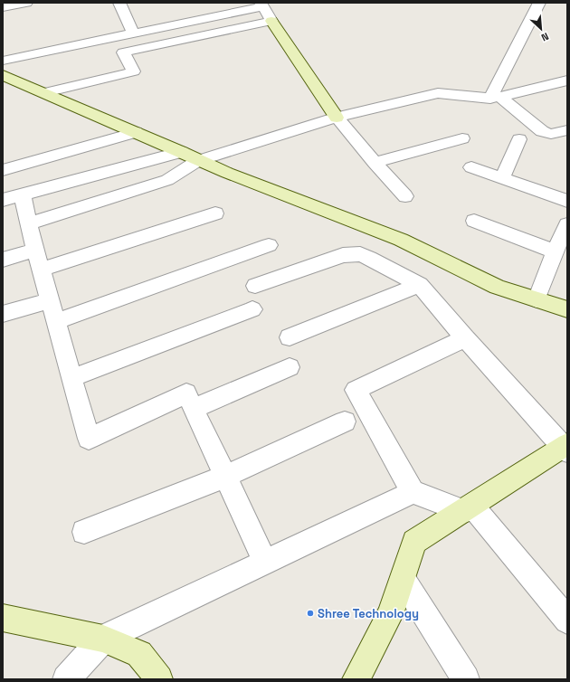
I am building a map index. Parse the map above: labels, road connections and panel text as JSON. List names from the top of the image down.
{
  "places": ["Shree Technology"],
  "north": "bottom right"
}
